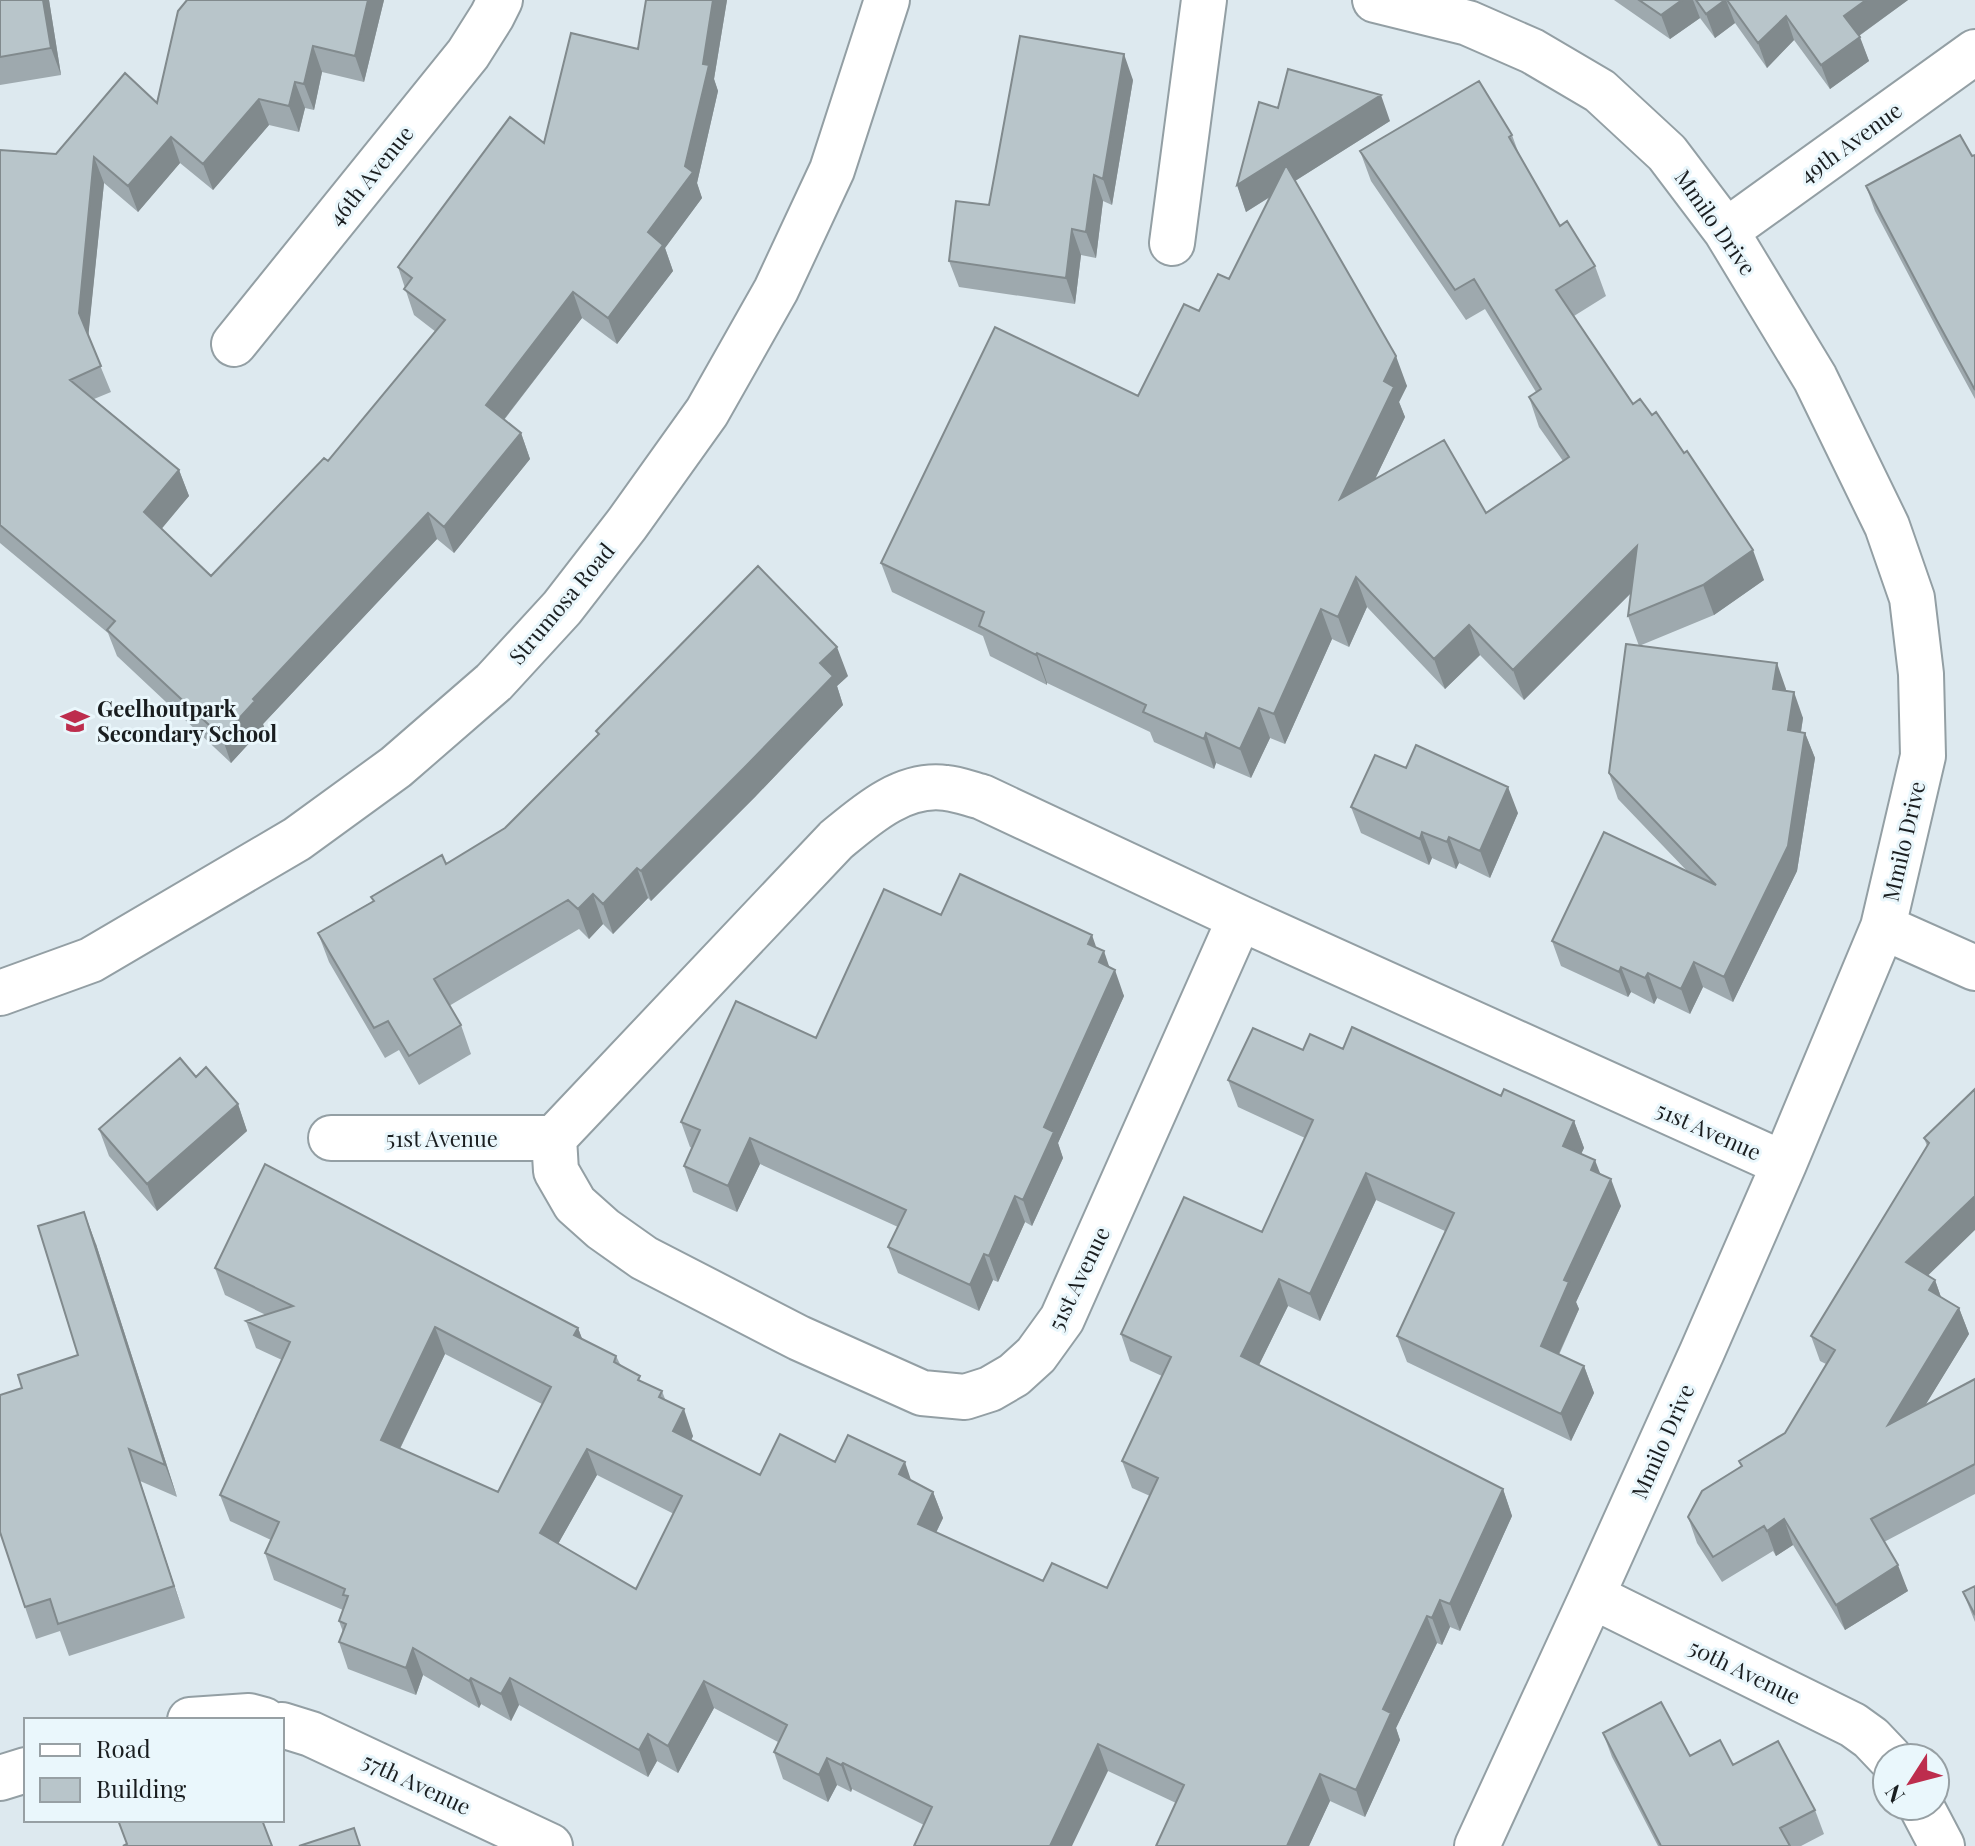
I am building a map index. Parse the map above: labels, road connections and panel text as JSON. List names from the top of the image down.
{
  "streets": {
    "street": [
      "49th Avenue",
      "46th Avenue",
      "Mmilo Drive",
      "Strumosa Road",
      "51st Avenue",
      "50th Avenue",
      "57th Avenue"
    ]
  },
  "crossings": [
    ["49th Avenue", "Mmilo Drive"],
    ["Mmilo Drive", "51st Avenue"],
    ["Mmilo Drive", "50th Avenue"]
  ],
  "places": {
    "school or university": ["Geelhoutpark Secondary School"]
  },
  "legend": ["Road", "Building"],
  "north": "bottom left"
}
